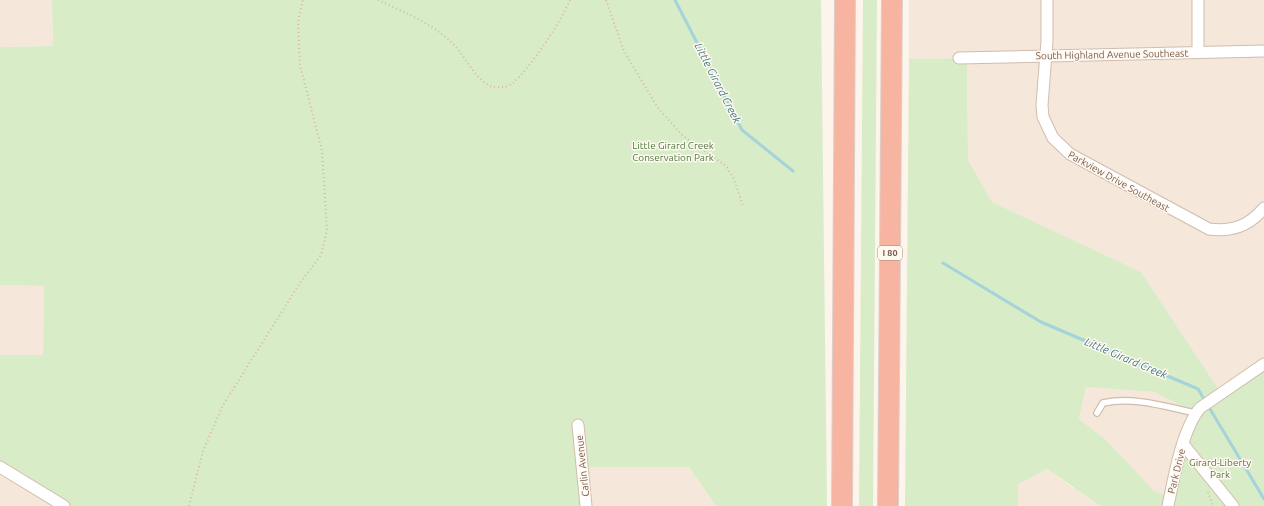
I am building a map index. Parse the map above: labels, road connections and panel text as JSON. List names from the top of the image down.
{
  "streets": {
    "highway": ["I 80"],
    "street": [
      "South Highland Avenue Southeast",
      "Parkview Drive Southeast",
      "Carlin Avenue",
      "Park Drive"
    ]
  },
  "crossings": [
    ["South Highland Avenue Southeast", "Parkview Drive Southeast"]
  ],
  "water": ["Little Girard Creek"],
  "parks": ["Little Girard Creek Conservation Park", "Girard-Liberty Park"]
}
